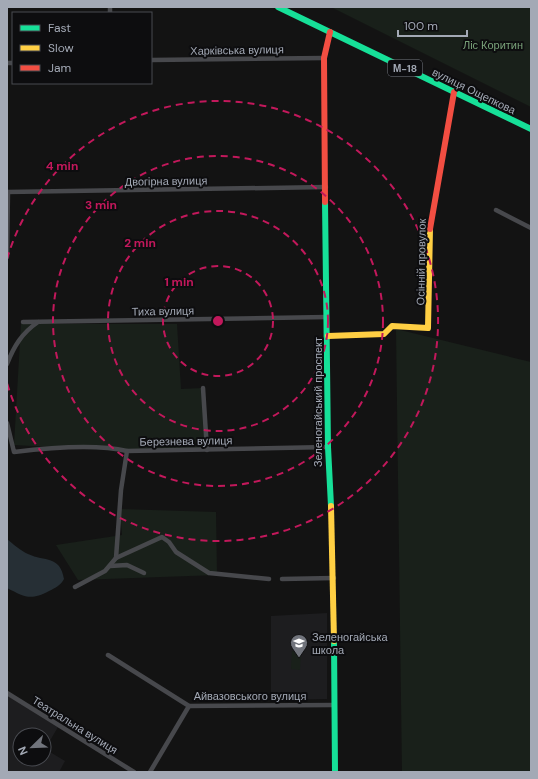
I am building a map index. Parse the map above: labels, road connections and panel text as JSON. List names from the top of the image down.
{
  "streets": {
    "main road": [
      "М-18",
      "вулиця Ощепкова",
      "Осінній провулок",
      "Зеленогайський проспект"
    ],
    "street": [
      "Харківська вулиця",
      "Двогірна вулиця",
      "Тиха вулиця",
      "Березнева вулиця",
      "Айвазовського вулиця",
      "Театральна вулиця"
    ]
  },
  "crossings": [
    ["Харківська вулиця", "Зеленогайський проспект"],
    ["вулиця Ощепкова", "Осінній провулок"],
    ["вулиця Ощепкова", "Зеленогайський проспект"],
    ["Двогірна вулиця", "Зеленогайський проспект"],
    ["Осінній провулок", "Зеленогайський проспект"],
    ["Тиха вулиця", "Зеленогайський проспект"],
    ["Зеленогайський проспект", "Березнева вулиця"],
    ["Зеленогайський проспект", "Айвазовського вулиця"]
  ],
  "parks": ["Ліс Коритин"],
  "places": {
    "school or university": ["Зеленогайська школа"]
  },
  "legend": ["Fast", "Slow", "Jam"],
  "scale_bar": "100 m",
  "north": "bottom left",
  "rings": [
    "4 min",
    "3 min",
    "2 min",
    "1 min"
  ]
}
